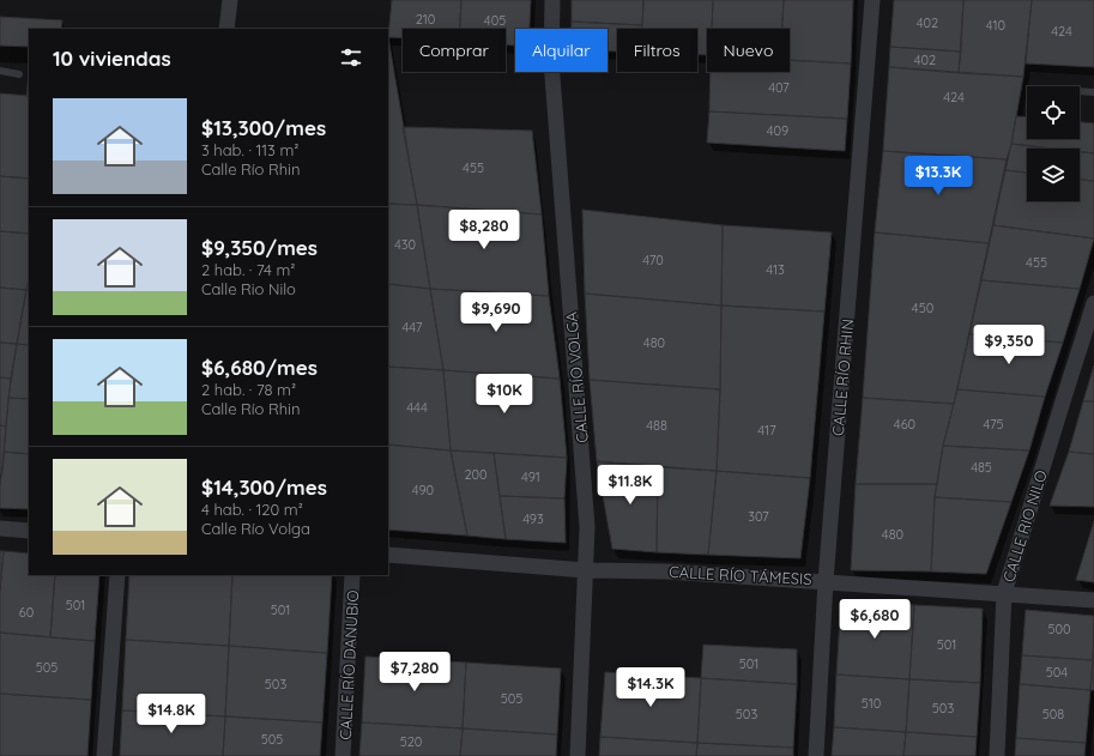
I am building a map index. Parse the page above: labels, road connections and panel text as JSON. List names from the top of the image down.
{
  "streets": {
    "street": [
      "CALLE RÍO VOLGA",
      "CALLE RÍO RHIN",
      "CALLE RIO NILO",
      "CALLE RÍO TÁMESIS",
      "CALLE RÍO DANUBIO"
    ]
  },
  "crossings": [
    ["CALLE RÍO VOLGA", "CALLE RÍO TÁMESIS"],
    ["CALLE RÍO RHIN", "CALLE RÍO TÁMESIS"],
    ["CALLE RIO NILO", "CALLE RÍO TÁMESIS"]
  ],
  "house_numbers": [
    "210",
    "405",
    "402",
    "410",
    "424",
    "402",
    "407",
    "424",
    "409",
    "455",
    "430",
    "470",
    "455",
    "413",
    "450",
    "447",
    "480",
    "444",
    "460",
    "475",
    "488",
    "417",
    "485",
    "200",
    "491",
    "490",
    "307",
    "493",
    "480",
    "501",
    "501",
    "60",
    "500",
    "501",
    "501",
    "505",
    "504",
    "503",
    "505",
    "510",
    "503",
    "503",
    "508",
    "505",
    "520"
  ],
  "page": {
    "chip": [
      "Comprar",
      "Alquilar",
      "Filtros",
      "Nuevo"
    ],
    "heading": "10 viviendas",
    "list": [
      {
        "name": "$13,300/mes",
        "note": "3 hab. · 113 m² · Calle Río Rhin"
      },
      {
        "name": "$9,350/mes",
        "note": "2 hab. · 74 m² · Calle Rio Nilo"
      },
      {
        "name": "$6,680/mes",
        "note": "2 hab. · 78 m² · Calle Río Rhin"
      },
      {
        "name": "$14,300/mes",
        "note": "4 hab. · 120 m² · Calle Río Volga"
      }
    ],
    "price": [
      "$13.3K",
      "$8,280",
      "$9,690",
      "$9,350",
      "$10K",
      "$11.8K",
      "$6,680",
      "$7,280",
      "$14.3K",
      "$14.8K"
    ]
  }
}
